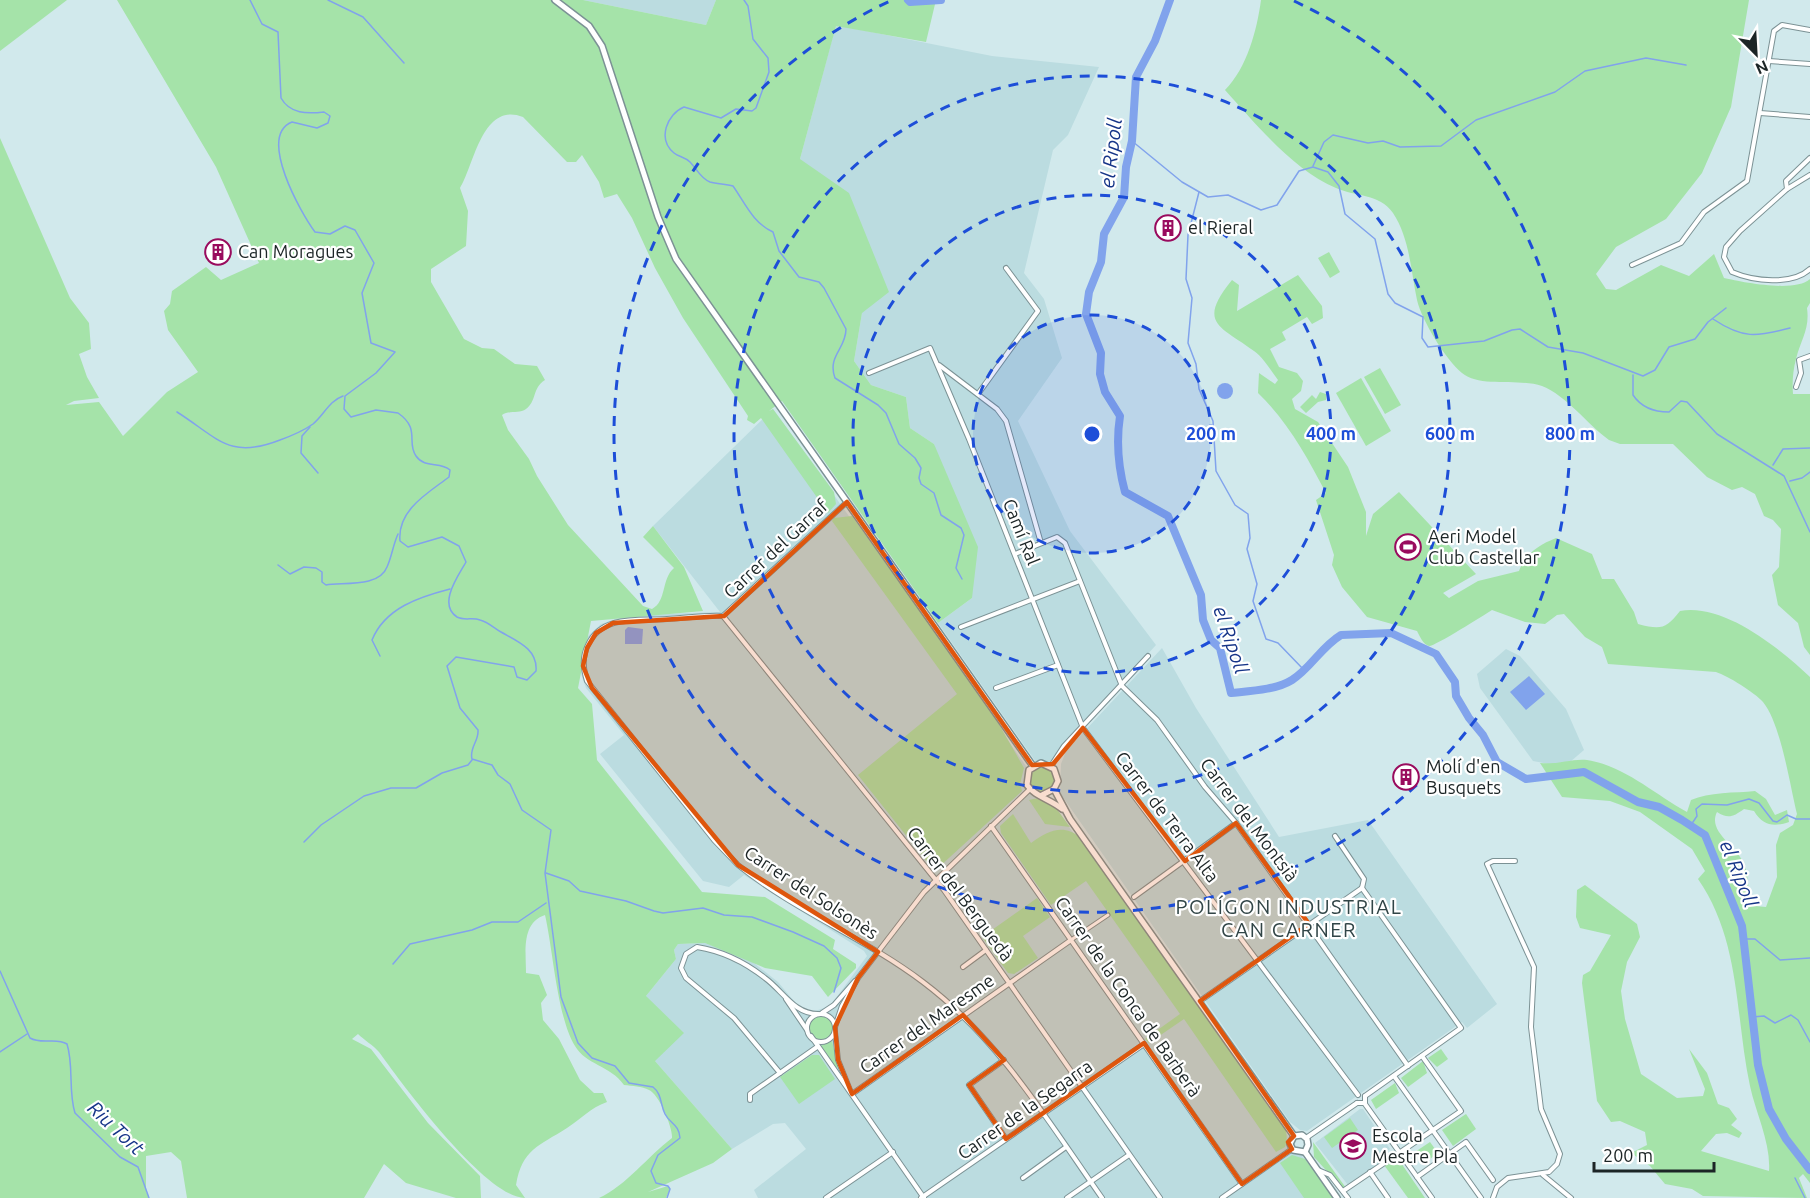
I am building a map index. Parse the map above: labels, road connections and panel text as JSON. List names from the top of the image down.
{
  "streets": {
    "street": [
      "Camí Ral",
      "Carrer del Garraf",
      "Carrer de Terra Alta",
      "Carrer del Montsià",
      "Carrer del Solsonès",
      "Carrer del Berguedà",
      "Carrer de la Conca de Barberà",
      "Carrer del Maresme",
      "Carrer de la Segarra"
    ]
  },
  "crossings": [
    ["Camí Ral", "Carrer de Terra Alta"],
    ["Carrer del Garraf", "Carrer del Solsonès"],
    ["Carrer del Garraf", "Carrer del Berguedà"],
    ["Carrer del Solsonès", "Carrer del Berguedà"],
    ["Carrer del Solsonès", "Carrer del Maresme"],
    ["Carrer del Solsonès", "Carrer de la Segarra"],
    ["Carrer del Berguedà", "Carrer del Maresme"],
    ["Carrer del Berguedà", "Carrer de la Segarra"],
    ["Carrer de la Conca de Barberà", "Carrer del Maresme"],
    ["Carrer de la Conca de Barberà", "Carrer de la Segarra"]
  ],
  "districts": ["POLÍGON INDUSTRIAL CAN CARNER"],
  "water": ["el Ripoll", "Riu Tort"],
  "places": {
    "building": ["el Rieral", "Can Moragues", "Molí d'en Busquets"],
    "sports": ["Aeri Model Club Castellar"],
    "school or university": ["Escola Mestre Pla"]
  },
  "scale_bar": "200 m",
  "north": "bottom right",
  "rings": [
    "200 m",
    "400 m",
    "600 m",
    "800 m"
  ]
}
